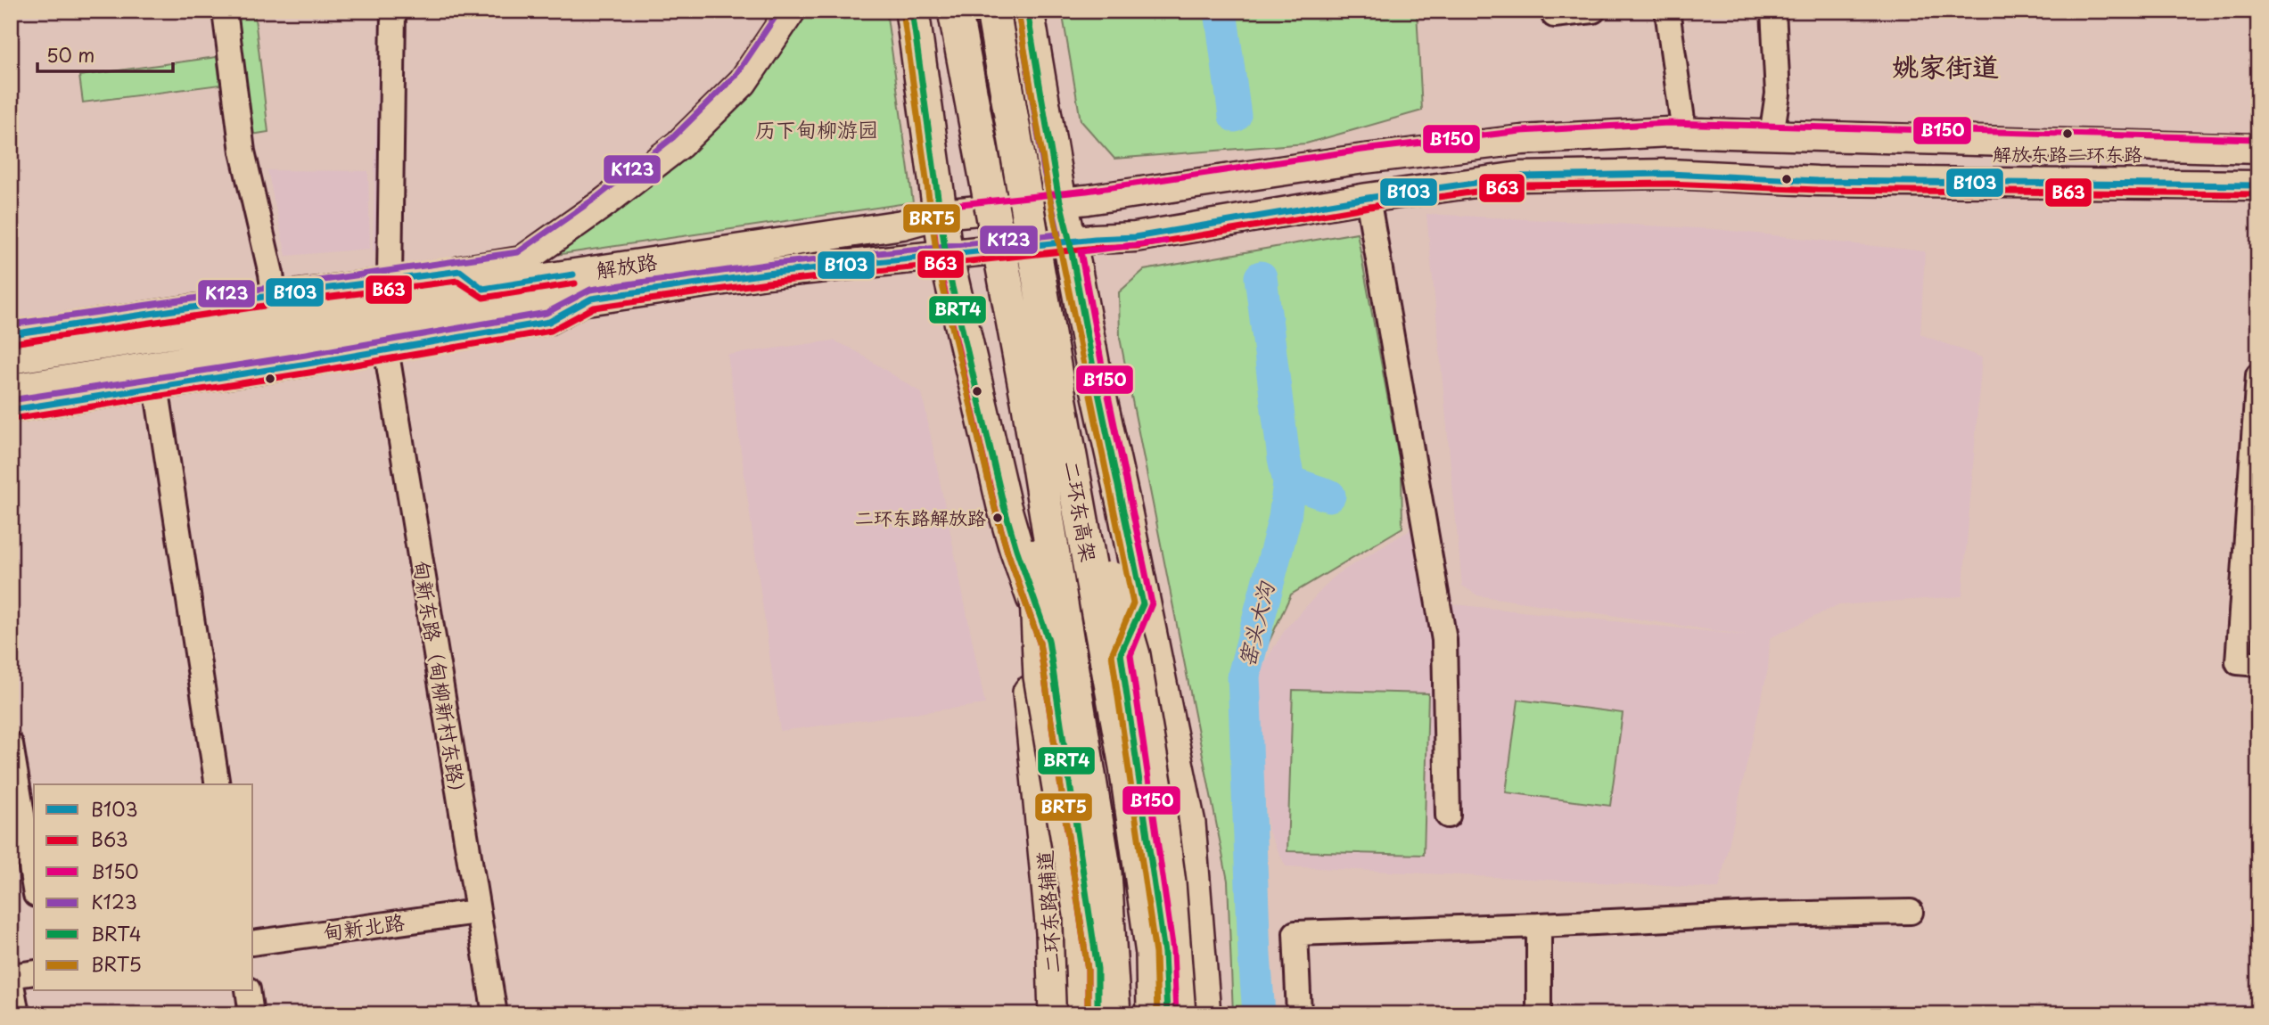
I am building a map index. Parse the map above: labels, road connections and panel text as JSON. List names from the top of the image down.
{
  "streets": {
    "highway": ["二环东高架", "二环东路辅道"],
    "main road": ["解放路"],
    "street": ["甸新东路（甸柳新村东路）", "甸新北路"]
  },
  "crossings": [
    ["甸新东路（甸柳新村东路）", "甸新北路"]
  ],
  "districts": ["姚家街道"],
  "water": ["窑头大沟"],
  "parks": ["历下甸柳游园"],
  "places": ["解放东路二环东路", "二环东路解放路"],
  "lines": [
    "transit line K123",
    "transit line BRT4",
    "transit line BRT5",
    "transit line B150",
    "transit line B103",
    "transit line B63"
  ],
  "legend": [
    "B103",
    "B63",
    "B150",
    "K123",
    "BRT4",
    "BRT5"
  ],
  "scale_bar": "50 m"
}
